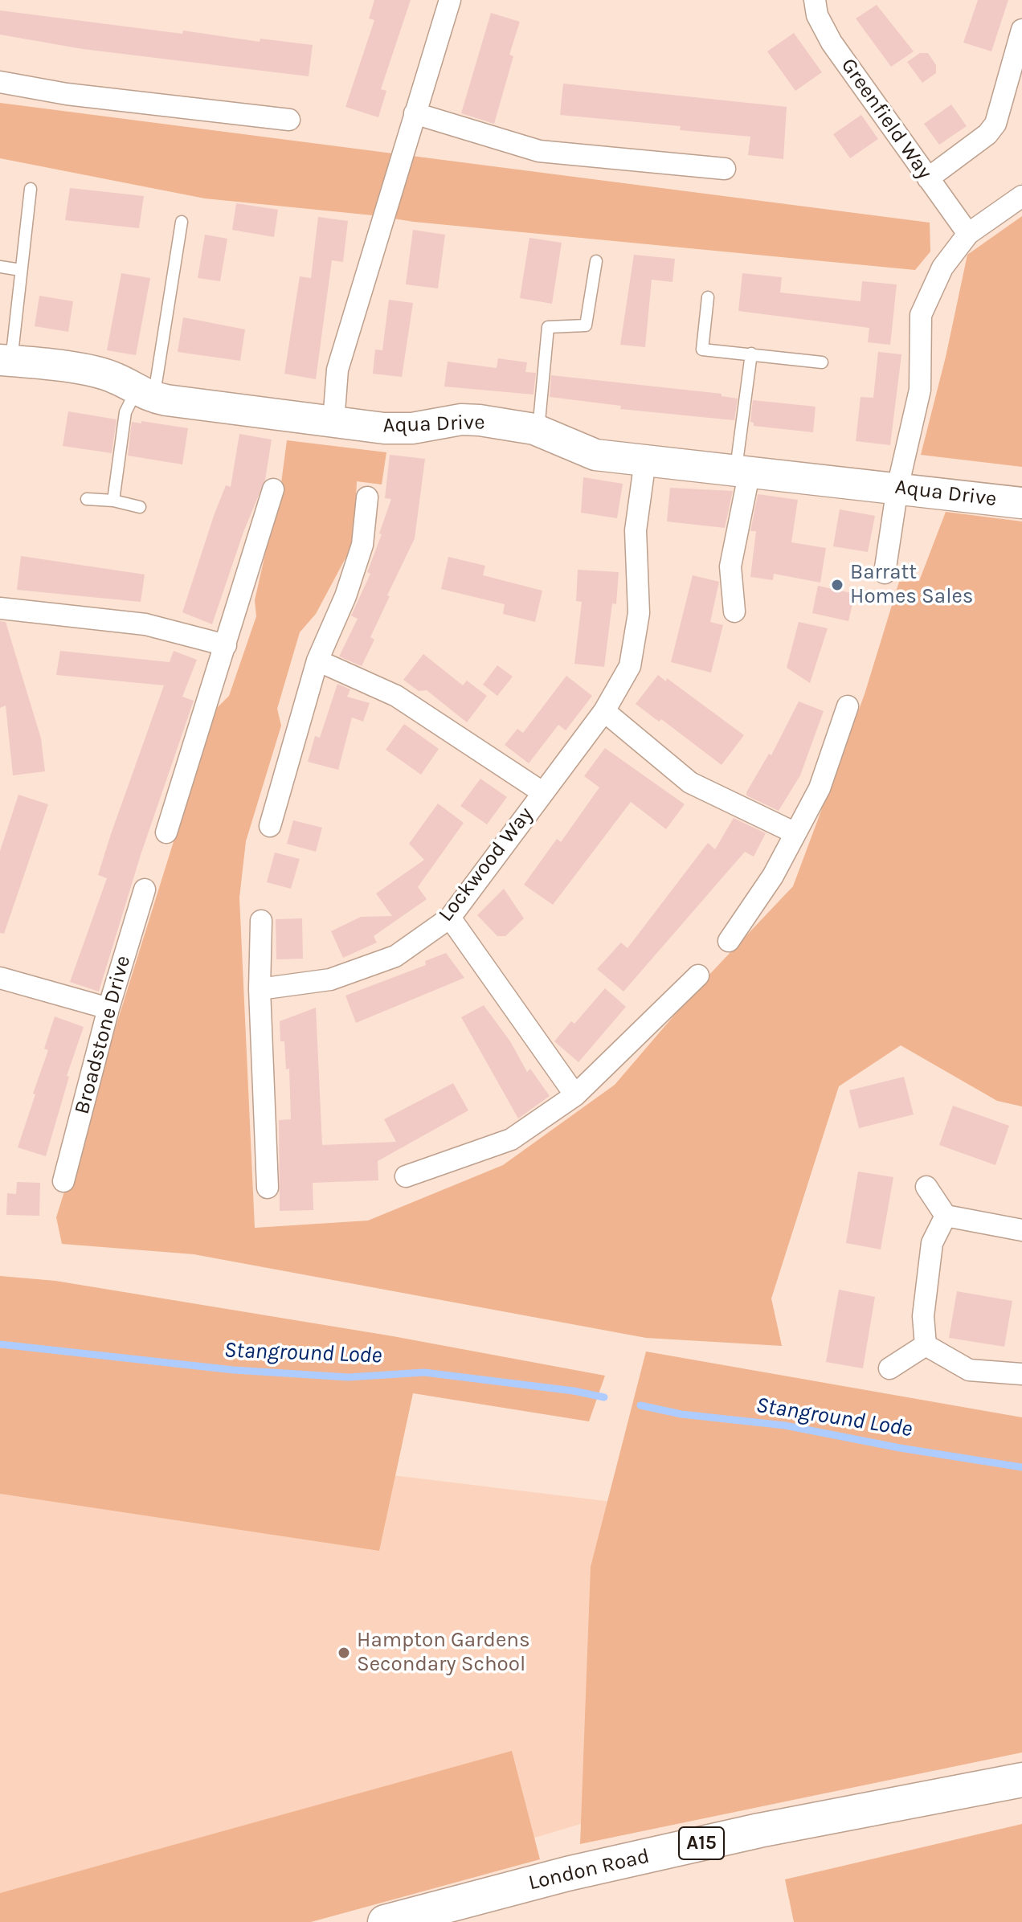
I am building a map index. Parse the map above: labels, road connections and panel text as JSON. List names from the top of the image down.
{
  "streets": {
    "main road": ["A15", "London Road"],
    "street": [
      "Greenfield Way",
      "Aqua Drive",
      "Lockwood Way",
      "Broadstone Drive"
    ]
  },
  "crossings": [
    ["Aqua Drive", "Lockwood Way"]
  ],
  "water": ["Stanground Lode"],
  "places": ["Barratt Homes Sales", "Hampton Gardens Secondary School"]
}
